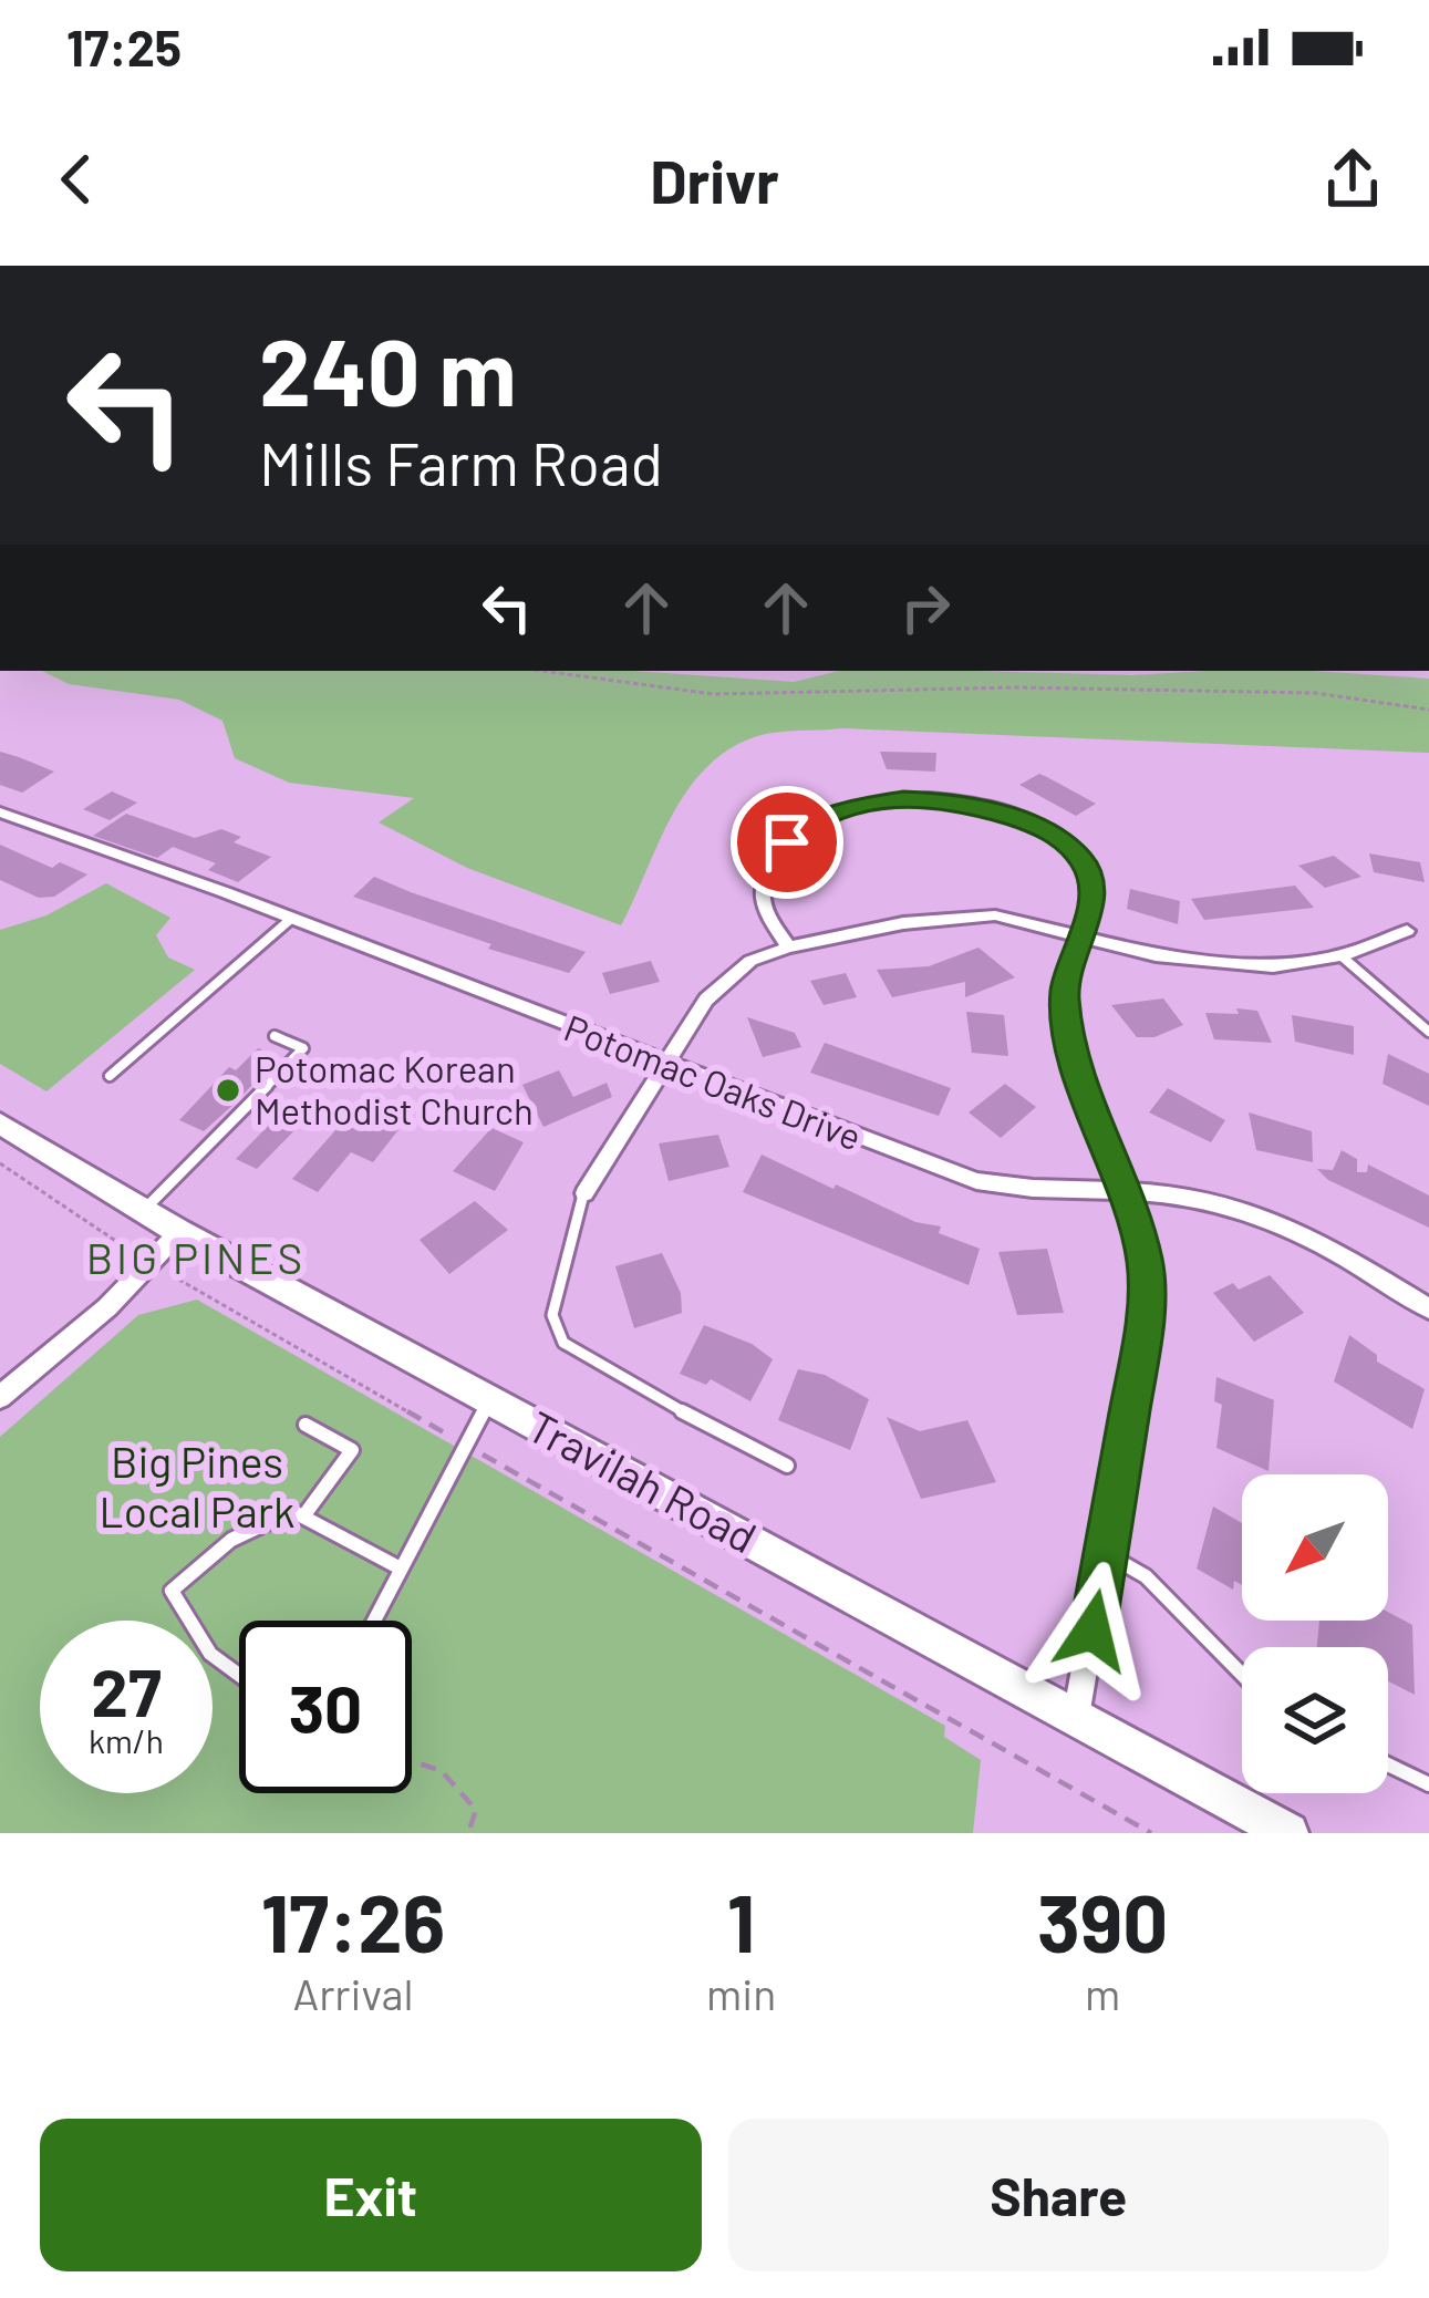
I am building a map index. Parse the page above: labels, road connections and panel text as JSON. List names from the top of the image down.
{
  "streets": {
    "main road": ["Travilah Road"],
    "street": ["Potomac Oaks Drive"]
  },
  "districts": ["BIG PINES"],
  "parks": ["Big Pines Local Park"],
  "places": ["Potomac Korean Methodist Church"],
  "north": "bottom left",
  "page": {
    "status": "17:25",
    "header": "Drivr",
    "turn": ["240 m", "Mills Farm Road"],
    "speed": "27 km/h",
    "limit": "30",
    "eta": [
      "17:26",
      "Arrival",
      "1",
      "min",
      "390",
      "m"
    ],
    "buttons": ["Exit", "Share"]
  }
}
